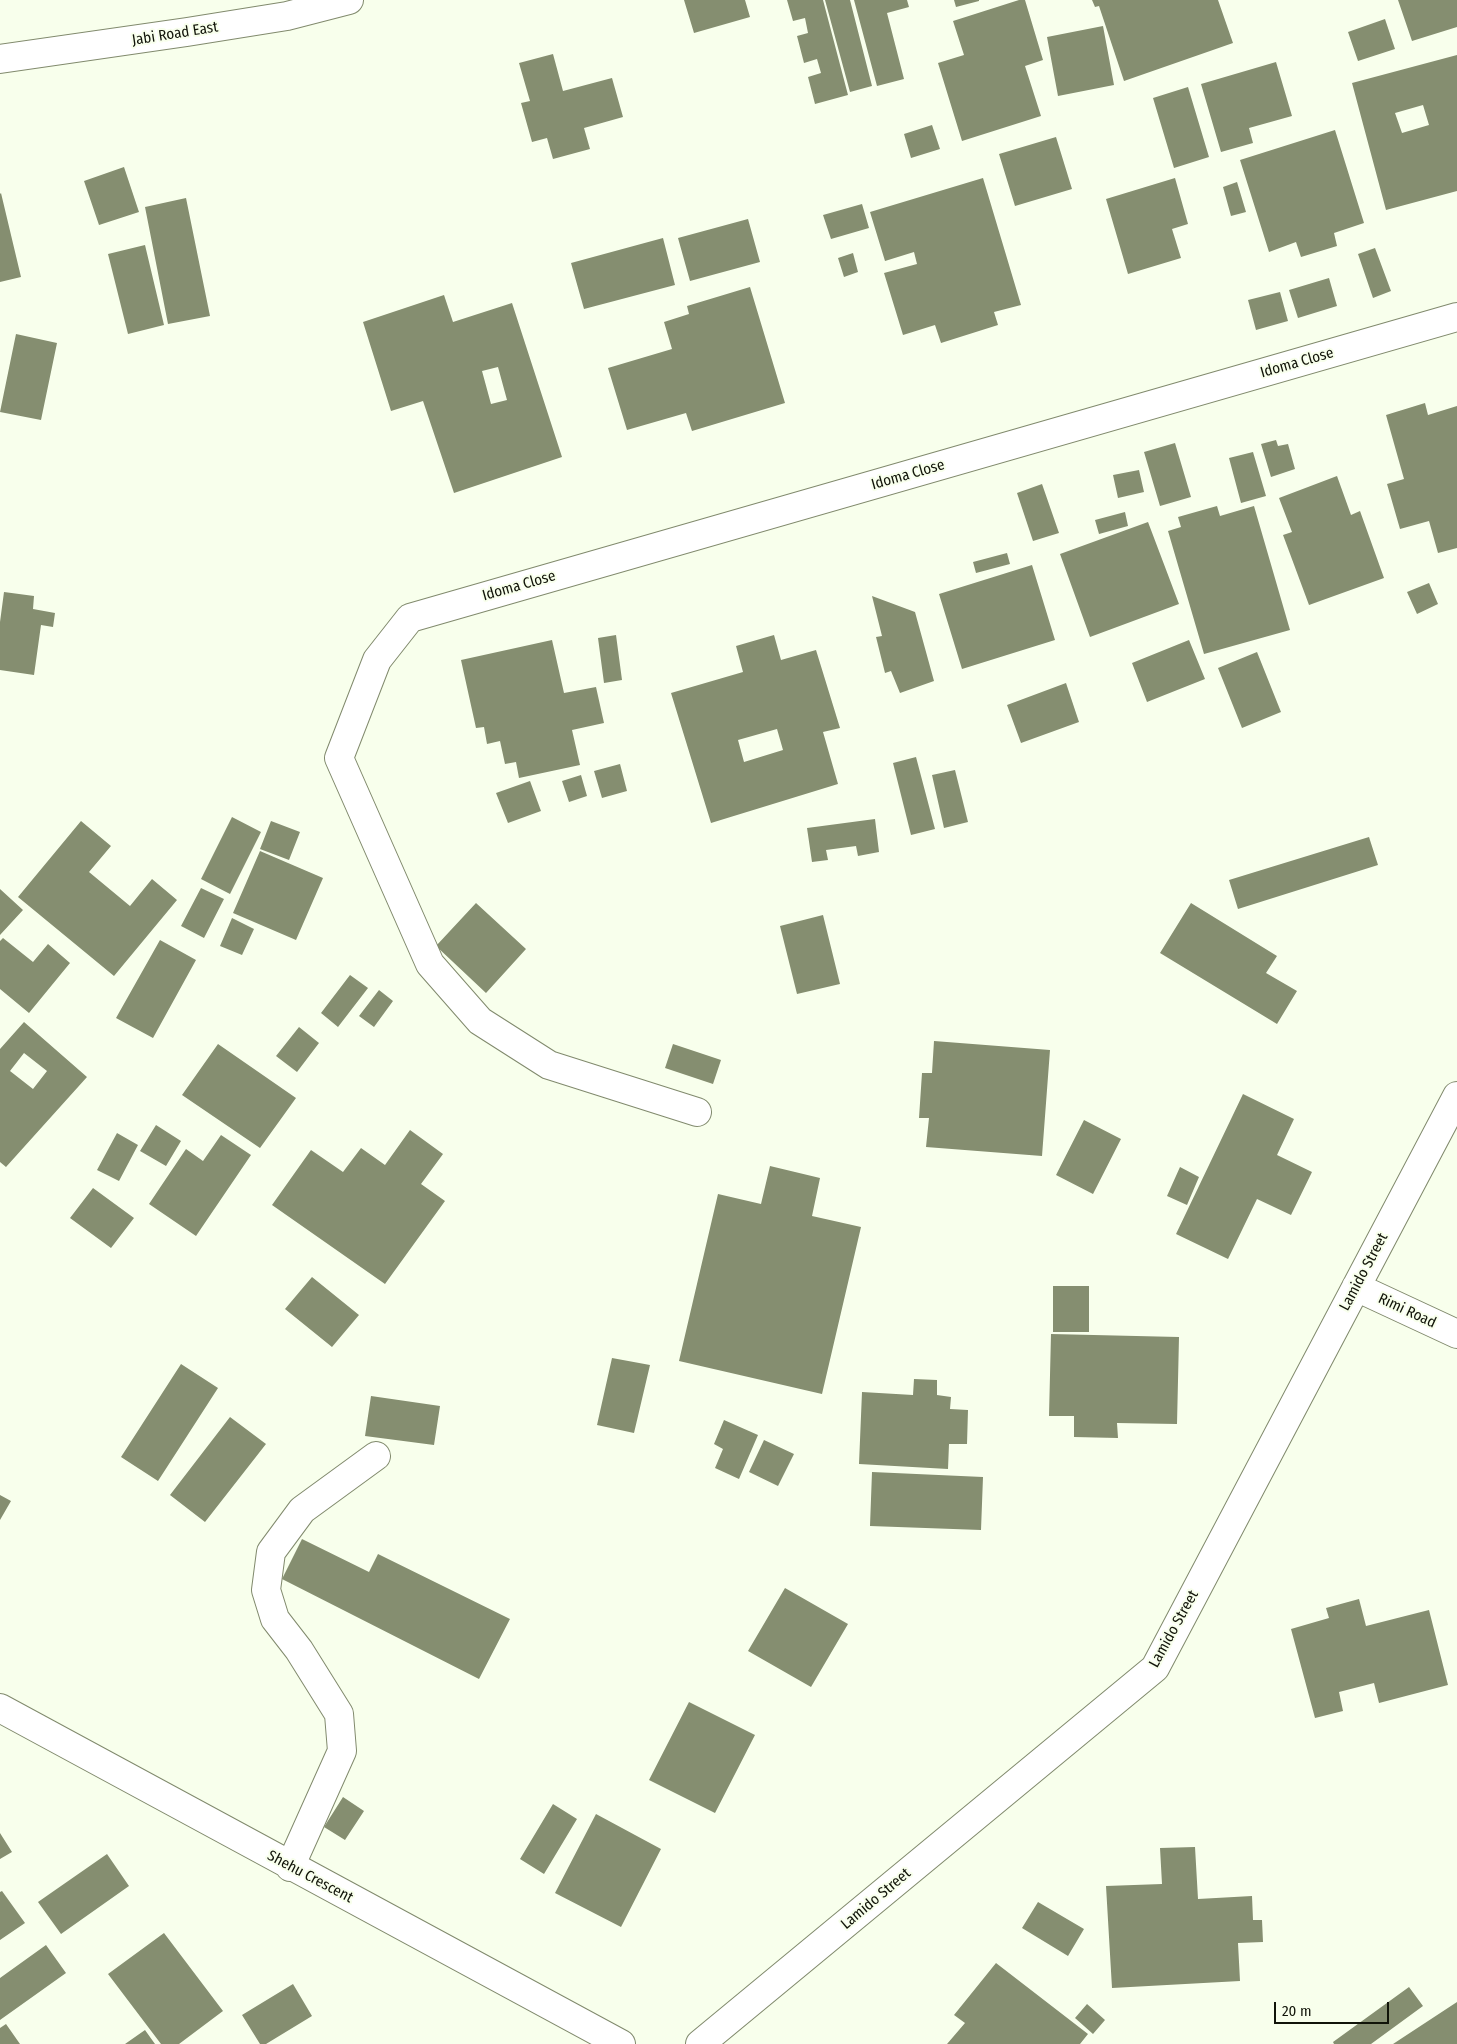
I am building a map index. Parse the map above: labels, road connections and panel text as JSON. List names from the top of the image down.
{
  "streets": {
    "street": [
      "Jabi Road East",
      "Idoma Close",
      "Lamido Street",
      "Rimi Road",
      "Shehu Crescent"
    ]
  },
  "crossings": [
    ["Lamido Street", "Rimi Road"]
  ],
  "scale_bar": "20 m"
}
